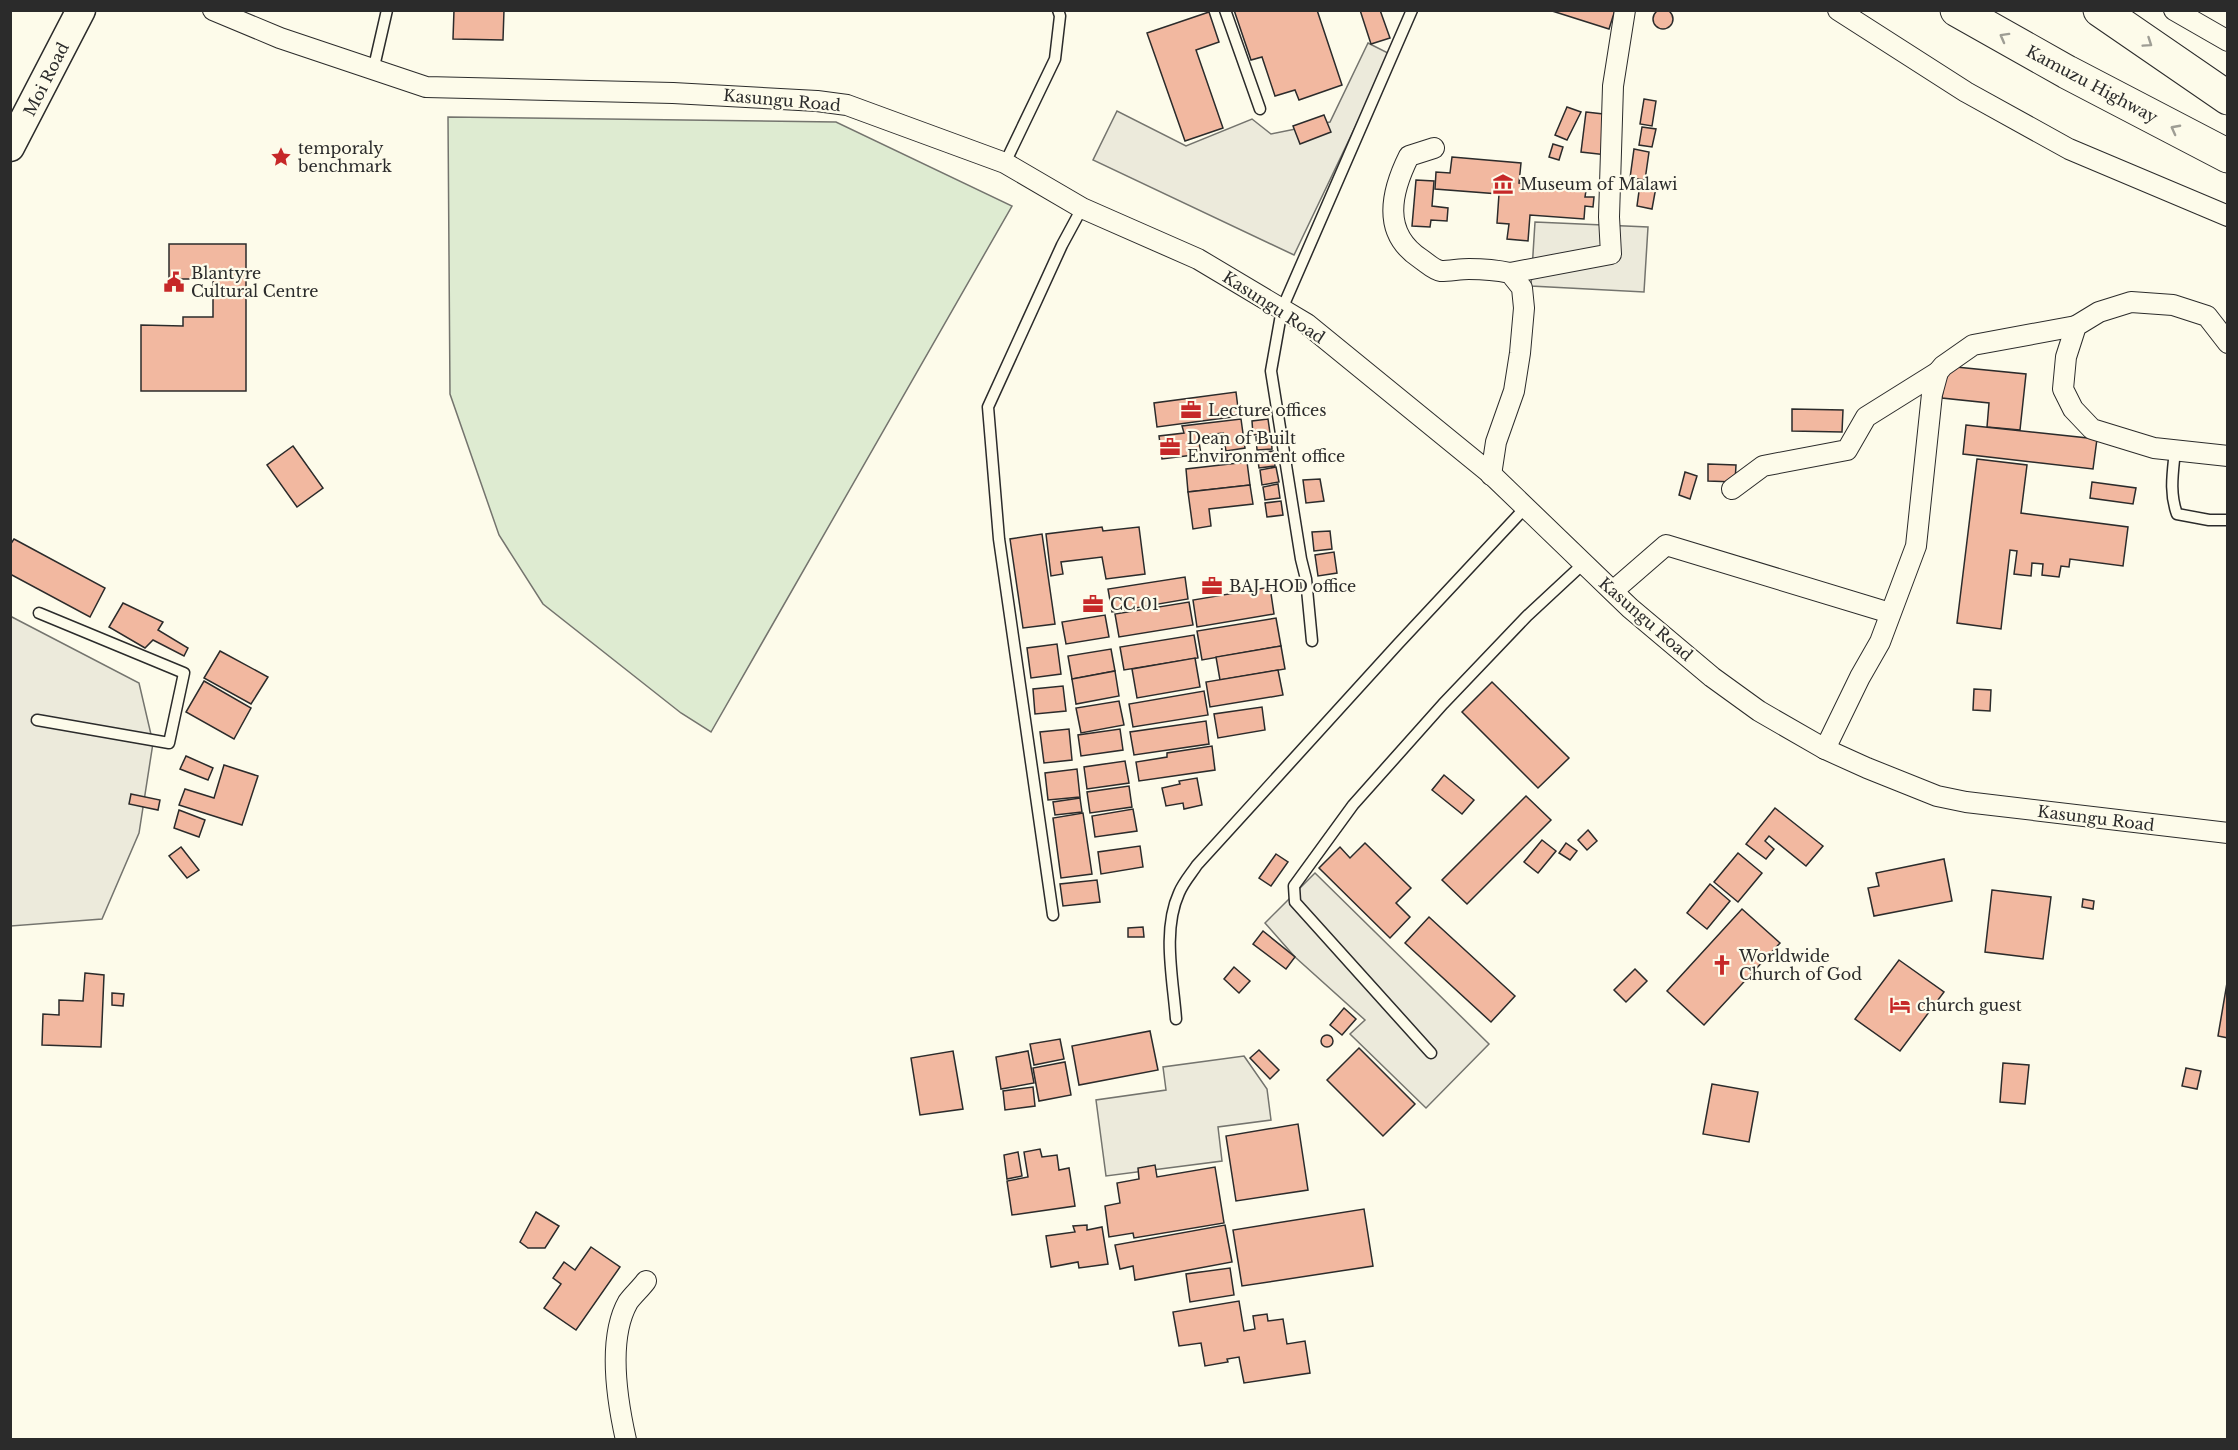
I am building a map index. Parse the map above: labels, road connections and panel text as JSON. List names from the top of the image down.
{
  "streets": {
    "highway": ["Kamuzu Highway"],
    "main road": ["Moi Road"],
    "street": ["Kasungu Road"]
  },
  "places": {
    "place": ["temporaly benchmark"],
    "museum": ["Museum of Malawi"],
    "public building": ["Blantyre Cultural Centre"],
    "office": [
      "Lecture offices",
      "Dean of Built Environment office",
      "BAJ HOD office",
      "CC 01"
    ],
    "church": ["Worldwide Church of God"],
    "hotel": ["church guest"]
  }
}
